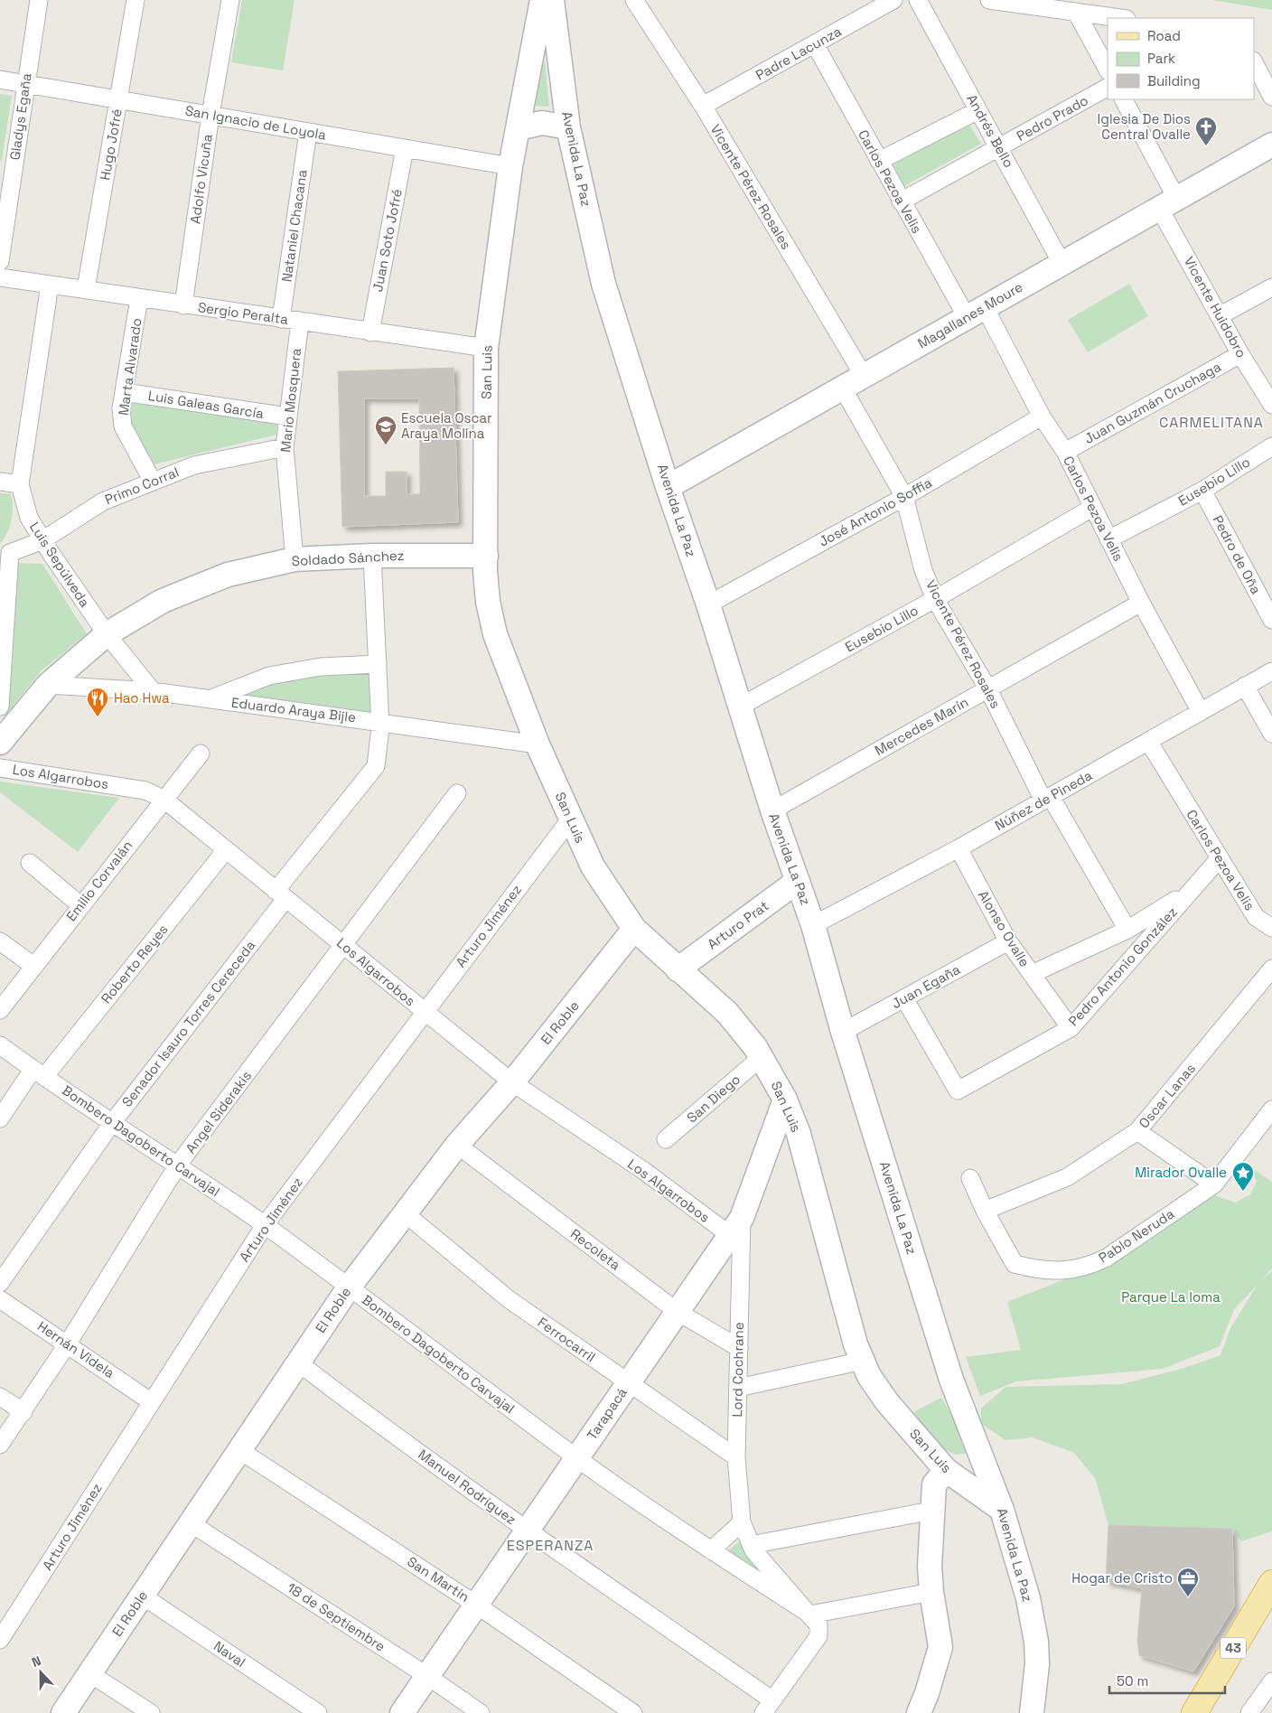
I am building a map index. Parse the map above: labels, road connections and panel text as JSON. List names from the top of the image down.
{
  "streets": {
    "main road": ["43"],
    "street": [
      "Padre Lacunza",
      "Gladys Egaña",
      "Pedro Prado",
      "San Ignacio de Loyola",
      "Andrés Bello",
      "Hugo Jofré",
      "Avenida La Paz",
      "Adolfo Vicuña",
      "Carlos Pezoa Velis",
      "Vicente Pérez Rosales",
      "Nataniel Chacana",
      "Juan Soto Jofré",
      "Vicente Huidobro",
      "Sergio Peralta",
      "Magallanes Moure",
      "Marta Alvarado",
      "San Luis",
      "Mario Mosquera",
      "Juan Guzmán Cruchaga",
      "Luis Galeas García",
      "Eusebio Lillo",
      "Primo Corral",
      "José Antonio Soffia",
      "Pedro de Oña",
      "Soldado Sánchez",
      "Luis Sepúlveda",
      "Eduardo Araya Bijle",
      "Mercedes Marín",
      "Los Algarrobos",
      "Núñez de Pineda",
      "Emilio Corvalán",
      "Arturo Prat",
      "Arturo Jiménez",
      "Alonso Ovalle",
      "Roberto Reyes",
      "Pedro Antonio González",
      "Juan Egaña",
      "El Roble",
      "Senador Isauro Torres Cereceda",
      "Oscar Lanas",
      "San Diego",
      "Angel Siderakis",
      "Bombero Dagoberto Carvajal",
      "Pablo Neruda",
      "Recoleta",
      "Ferrocarril",
      "Hernán Videla",
      "Lord Cochrane",
      "Tarapacá",
      "Manuel Rodríguez",
      "San Martín",
      "18 de Septiembre",
      "Naval"
    ]
  },
  "crossings": [
    ["Padre Lacunza", "Carlos Pezoa Velis"],
    ["Padre Lacunza", "Vicente Pérez Rosales"],
    ["Gladys Egaña", "San Ignacio de Loyola"],
    ["Pedro Prado", "Andrés Bello"],
    ["Pedro Prado", "Carlos Pezoa Velis"],
    ["San Ignacio de Loyola", "Hugo Jofré"],
    ["San Ignacio de Loyola", "Adolfo Vicuña"],
    ["San Ignacio de Loyola", "Nataniel Chacana"],
    ["San Ignacio de Loyola", "Juan Soto Jofré"],
    ["San Ignacio de Loyola", "San Luis"],
    ["Andrés Bello", "Magallanes Moure"],
    ["Hugo Jofré", "Sergio Peralta"],
    ["Avenida La Paz", "Magallanes Moure"],
    ["Avenida La Paz", "San Luis"],
    ["Avenida La Paz", "Eusebio Lillo"],
    ["Avenida La Paz", "José Antonio Soffia"],
    ["Avenida La Paz", "Mercedes Marín"],
    ["Avenida La Paz", "Núñez de Pineda"],
    ["Avenida La Paz", "Arturo Prat"],
    ["Avenida La Paz", "Juan Egaña"],
    ["Adolfo Vicuña", "Sergio Peralta"],
    ["Carlos Pezoa Velis", "Magallanes Moure"],
    ["Carlos Pezoa Velis", "Juan Guzmán Cruchaga"],
    ["Carlos Pezoa Velis", "Eusebio Lillo"],
    ["Carlos Pezoa Velis", "José Antonio Soffia"],
    ["Carlos Pezoa Velis", "Mercedes Marín"],
    ["Carlos Pezoa Velis", "Núñez de Pineda"],
    ["Carlos Pezoa Velis", "Pedro Antonio González"],
    ["Vicente Pérez Rosales", "Magallanes Moure"],
    ["Vicente Pérez Rosales", "Eusebio Lillo"],
    ["Vicente Pérez Rosales", "José Antonio Soffia"],
    ["Vicente Pérez Rosales", "Mercedes Marín"],
    ["Vicente Pérez Rosales", "Núñez de Pineda"],
    ["Vicente Pérez Rosales", "Pedro Antonio González"],
    ["Nataniel Chacana", "Sergio Peralta"],
    ["Juan Soto Jofré", "Sergio Peralta"],
    ["Vicente Huidobro", "Magallanes Moure"],
    ["Vicente Huidobro", "Juan Guzmán Cruchaga"],
    ["Sergio Peralta", "Marta Alvarado"],
    ["Sergio Peralta", "San Luis"],
    ["Sergio Peralta", "Mario Mosquera"],
    ["Sergio Peralta", "Luis Sepúlveda"],
    ["Marta Alvarado", "Luis Galeas García"],
    ["Marta Alvarado", "Primo Corral"],
    ["San Luis", "Soldado Sánchez"],
    ["San Luis", "Eduardo Araya Bijle"],
    ["San Luis", "Arturo Prat"],
    ["San Luis", "Arturo Jiménez"],
    ["San Luis", "El Roble"],
    ["San Luis", "San Diego"],
    ["San Luis", "Tarapacá"],
    ["Mario Mosquera", "Luis Galeas García"],
    ["Mario Mosquera", "Primo Corral"],
    ["Mario Mosquera", "Soldado Sánchez"],
    ["Eusebio Lillo", "Pedro de Oña"],
    ["Primo Corral", "Luis Sepúlveda"],
    ["Soldado Sánchez", "Luis Sepúlveda"],
    ["Soldado Sánchez", "Eduardo Araya Bijle"],
    ["Soldado Sánchez", "Senador Isauro Torres Cereceda"],
    ["Luis Sepúlveda", "Eduardo Araya Bijle"],
    ["Eduardo Araya Bijle", "Senador Isauro Torres Cereceda"],
    ["Los Algarrobos", "Emilio Corvalán"],
    ["Los Algarrobos", "Arturo Jiménez"],
    ["Los Algarrobos", "Roberto Reyes"],
    ["Los Algarrobos", "El Roble"],
    ["Los Algarrobos", "Senador Isauro Torres Cereceda"],
    ["Los Algarrobos", "Angel Siderakis"],
    ["Los Algarrobos", "Lord Cochrane"],
    ["Los Algarrobos", "Tarapacá"],
    ["Núñez de Pineda", "Alonso Ovalle"],
    ["Arturo Jiménez", "Bombero Dagoberto Carvajal"],
    ["Arturo Jiménez", "Hernán Videla"],
    ["Alonso Ovalle", "Pedro Antonio González"],
    ["Alonso Ovalle", "Juan Egaña"],
    ["Roberto Reyes", "Bombero Dagoberto Carvajal"],
    ["Pedro Antonio González", "Juan Egaña"],
    ["El Roble", "Bombero Dagoberto Carvajal"],
    ["El Roble", "Recoleta"],
    ["El Roble", "Ferrocarril"],
    ["El Roble", "Manuel Rodríguez"],
    ["El Roble", "San Martín"],
    ["El Roble", "18 de Septiembre"],
    ["El Roble", "Naval"],
    ["Senador Isauro Torres Cereceda", "Bombero Dagoberto Carvajal"],
    ["Oscar Lanas", "Pablo Neruda"],
    ["Angel Siderakis", "Bombero Dagoberto Carvajal"],
    ["Angel Siderakis", "Hernán Videla"],
    ["Bombero Dagoberto Carvajal", "Lord Cochrane"],
    ["Bombero Dagoberto Carvajal", "Tarapacá"],
    ["Recoleta", "Lord Cochrane"],
    ["Recoleta", "Tarapacá"],
    ["Ferrocarril", "Lord Cochrane"],
    ["Ferrocarril", "Tarapacá"],
    ["Lord Cochrane", "Tarapacá"],
    ["Lord Cochrane", "Manuel Rodríguez"],
    ["Tarapacá", "Manuel Rodríguez"],
    ["Tarapacá", "San Martín"],
    ["Tarapacá", "18 de Septiembre"]
  ],
  "districts": ["CARMELITANA", "ESPERANZA"],
  "parks": ["Parque La loma"],
  "places": {
    "church": ["Iglesia De Dios Central Ovalle"],
    "school or university": ["Escuela Oscar Araya Molina"],
    "restaurant": ["Hao Hwa"],
    "place": ["Mirador Ovalle"],
    "office": ["Hogar de Cristo"]
  },
  "legend": ["Road", "Park", "Building"],
  "scale_bar": "50 m",
  "north": "top"
}
